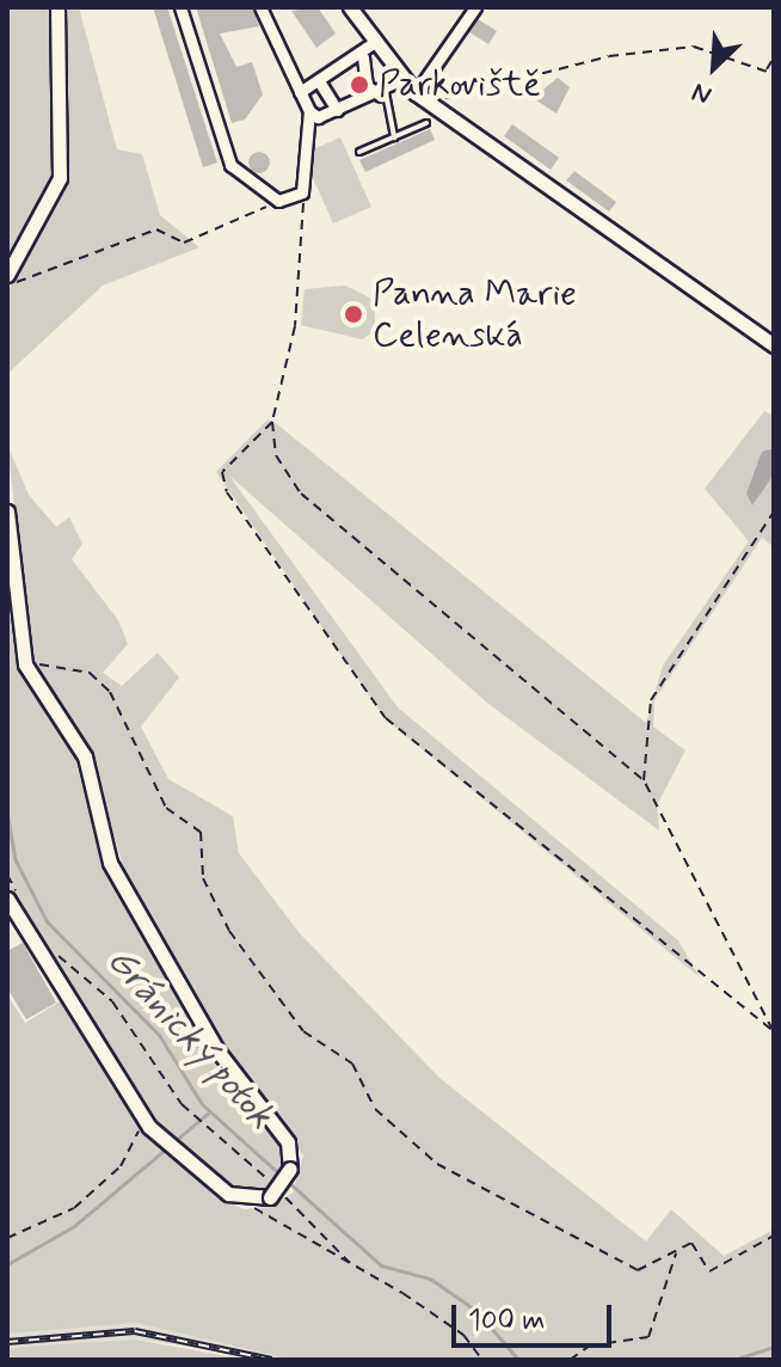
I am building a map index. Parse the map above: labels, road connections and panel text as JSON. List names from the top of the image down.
{
  "water": ["Gránický potok"],
  "places": ["Parkoviště", "Panna Marie Celenská"],
  "scale_bar": "100 m",
  "north": "bottom left"
}
